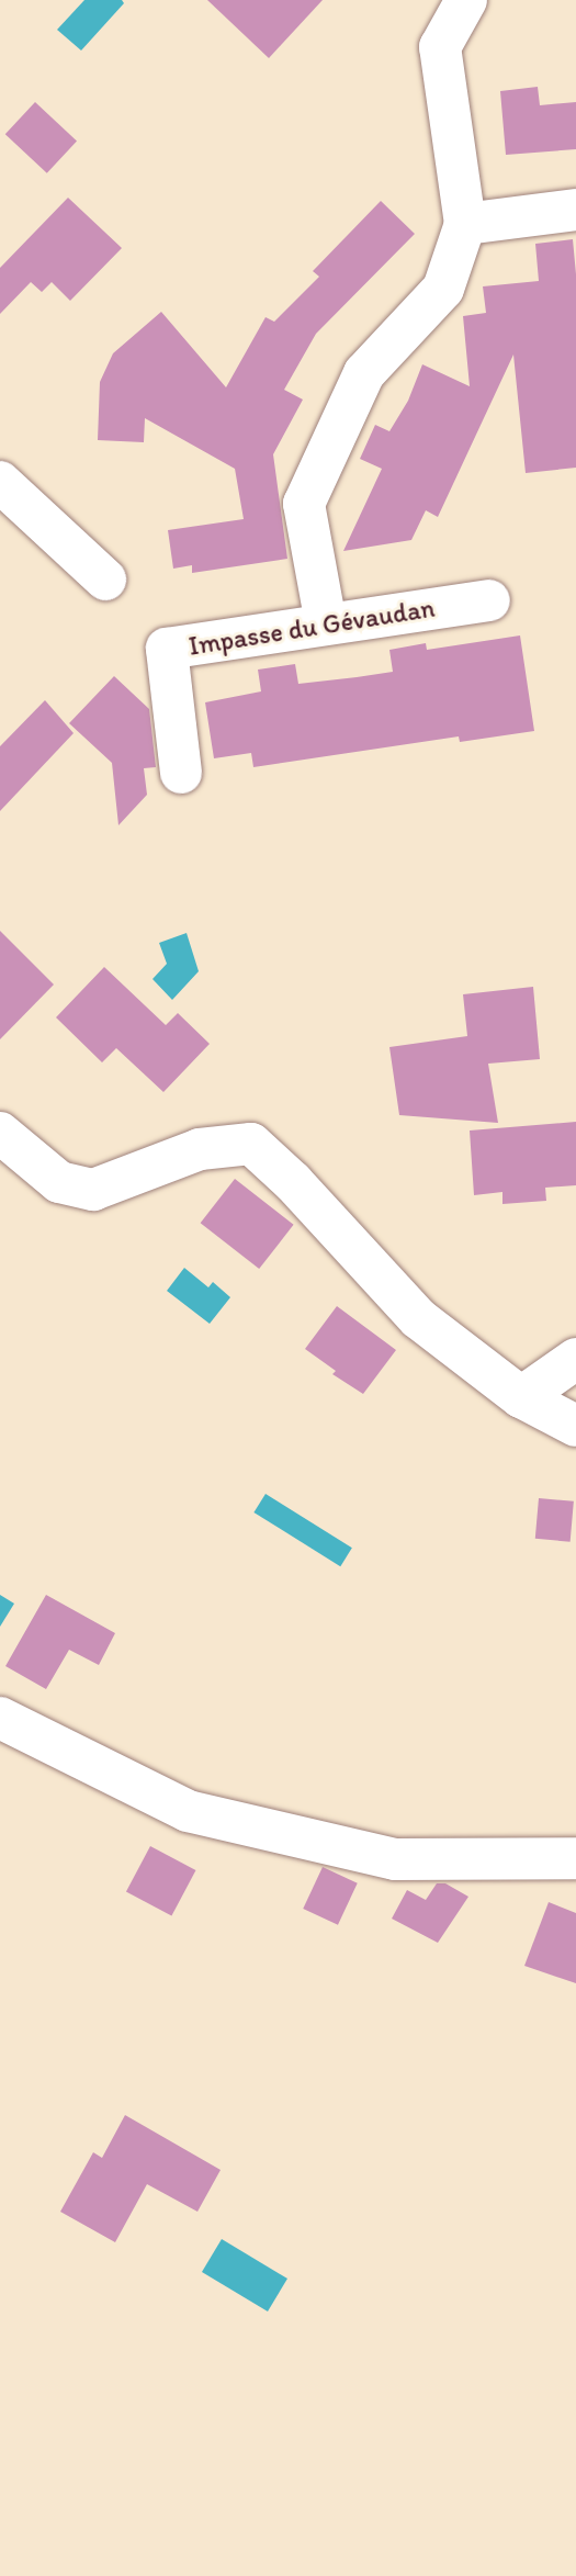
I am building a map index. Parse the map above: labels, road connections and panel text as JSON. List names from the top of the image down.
{
  "streets": {
    "street": ["Impasse du Gévaudan"]
  }
}
